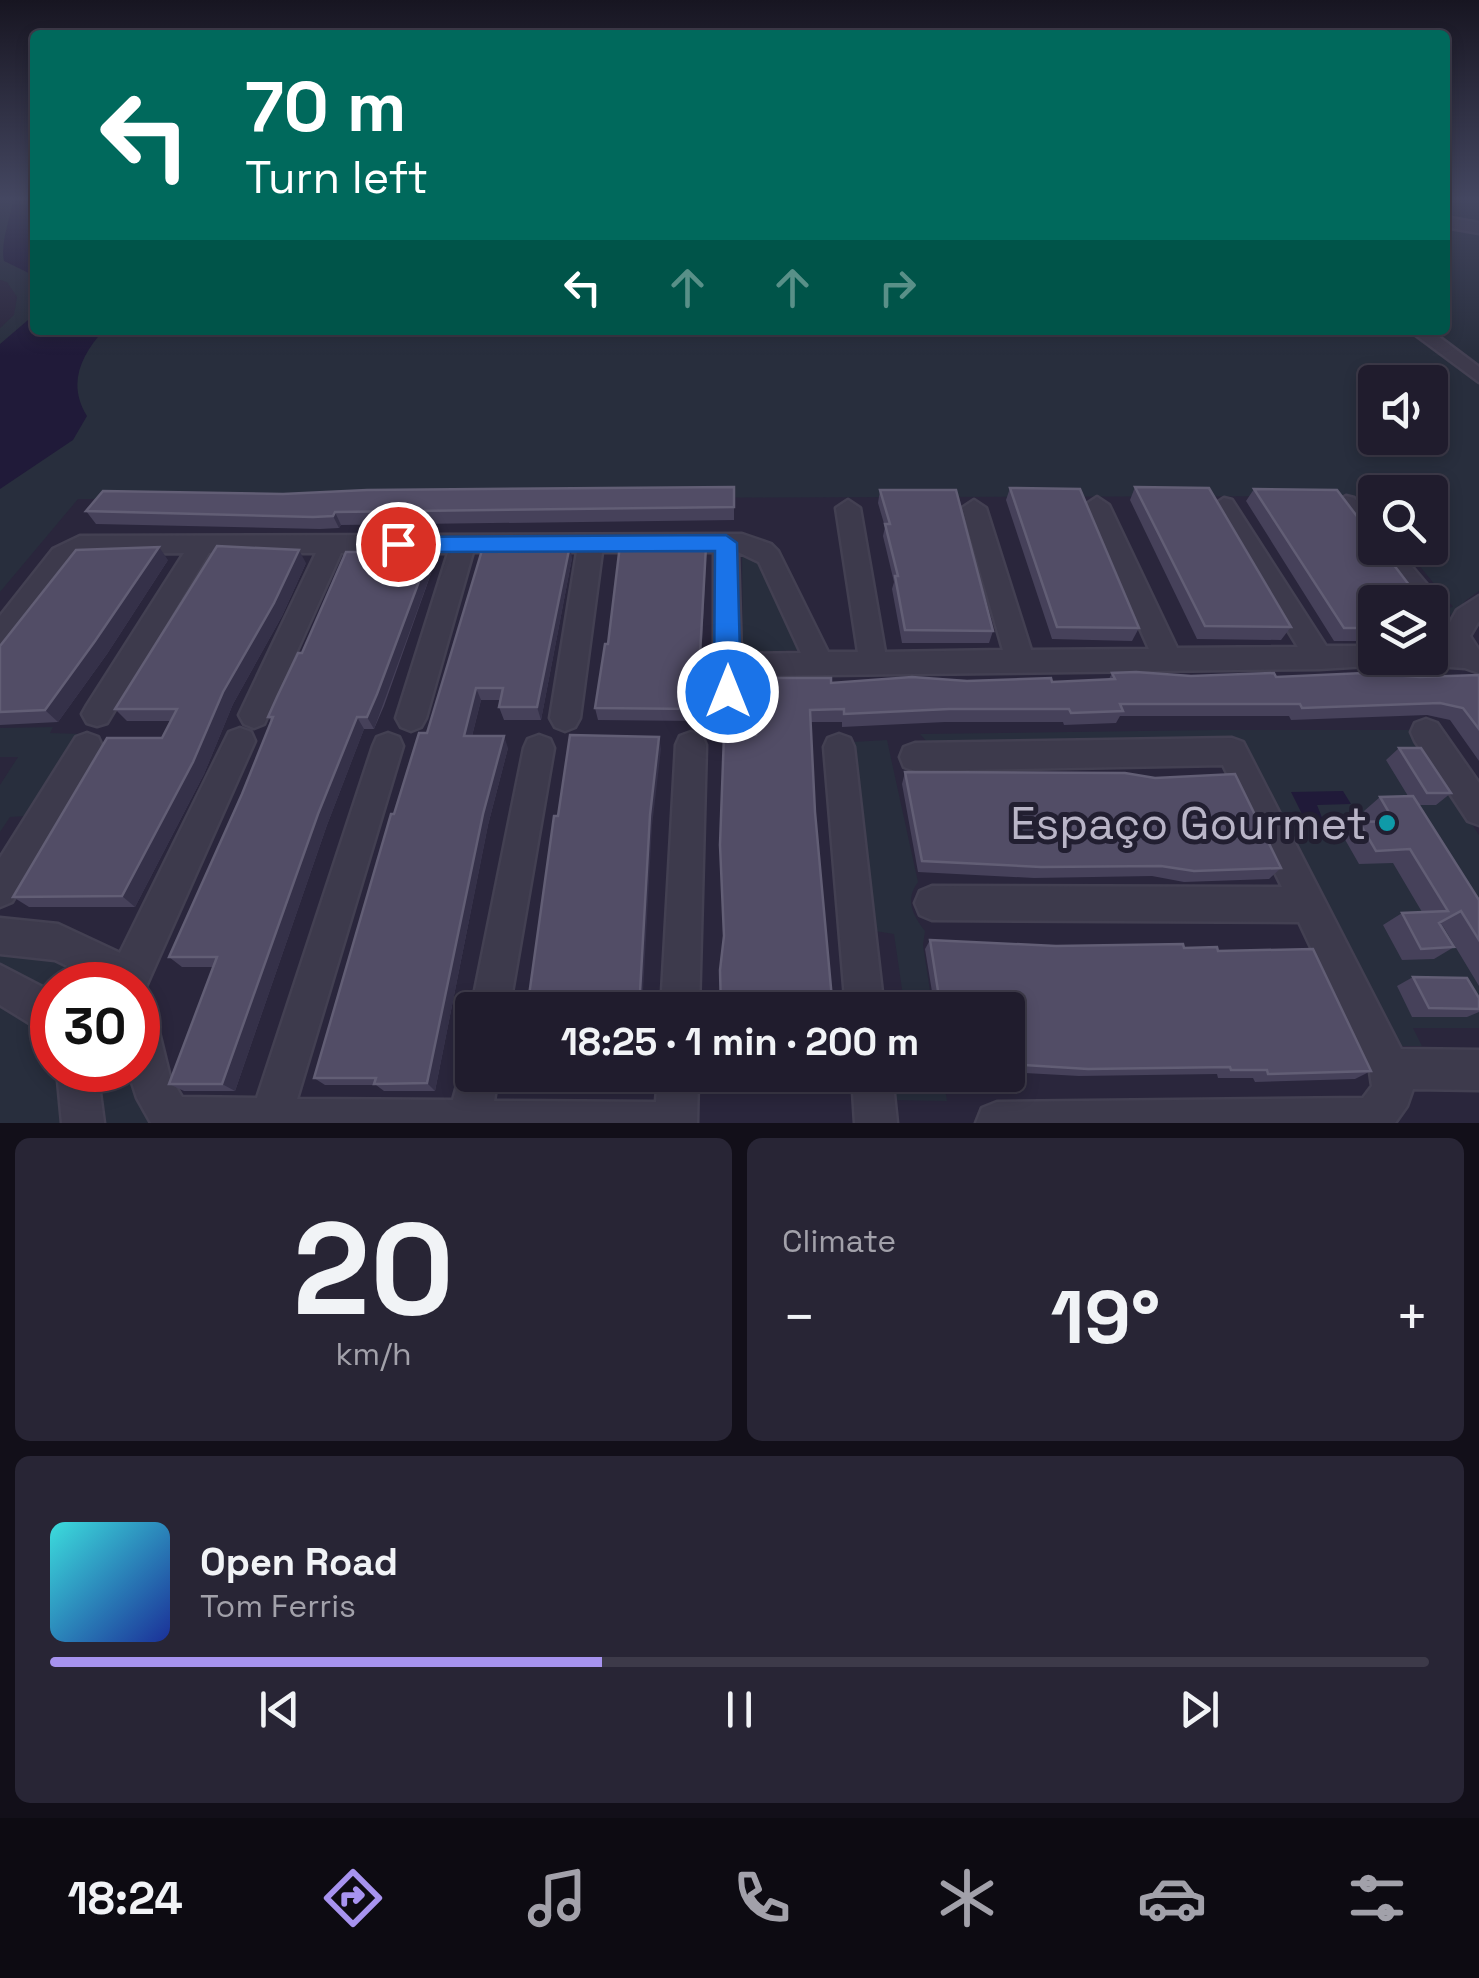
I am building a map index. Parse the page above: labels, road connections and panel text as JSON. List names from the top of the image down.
{
  "places": ["Espaço Gourmet"],
  "page": {
    "turn": ["70 m", "Turn left"],
    "limit": "30",
    "trip": "18:25 · 1 min · 200 m",
    "tile": [
      ["20", "km/h"],
      "Climate"
    ],
    "heat": ["−", "19°", "+"],
    "song": ["Open Road", "Tom Ferris"],
    "tabs": "18:24"
  }
}
